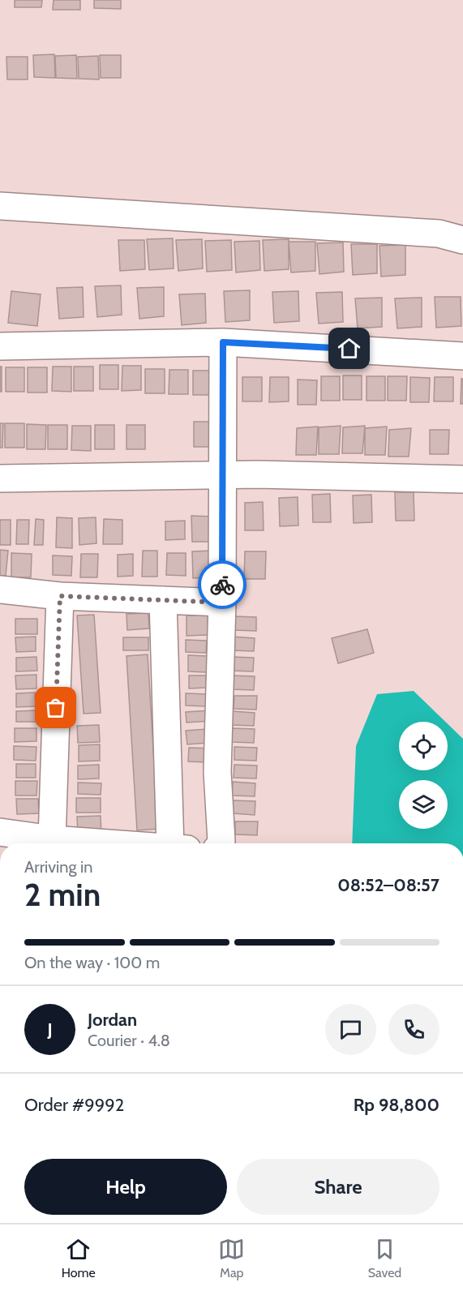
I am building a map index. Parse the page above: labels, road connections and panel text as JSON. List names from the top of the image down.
{
  "page": {
    "heading": ["2 min", "Arriving in", "08:52–08:57"],
    "panel": [
      "Jordan",
      "Courier · 4.8",
      "Order #9992",
      "Rp 98,800"
    ],
    "bar": "On the way · 100 m",
    "round": "J",
    "buttons": ["Help", "Share"],
    "tabs": ["Home", "Map", "Saved"]
  }
}
